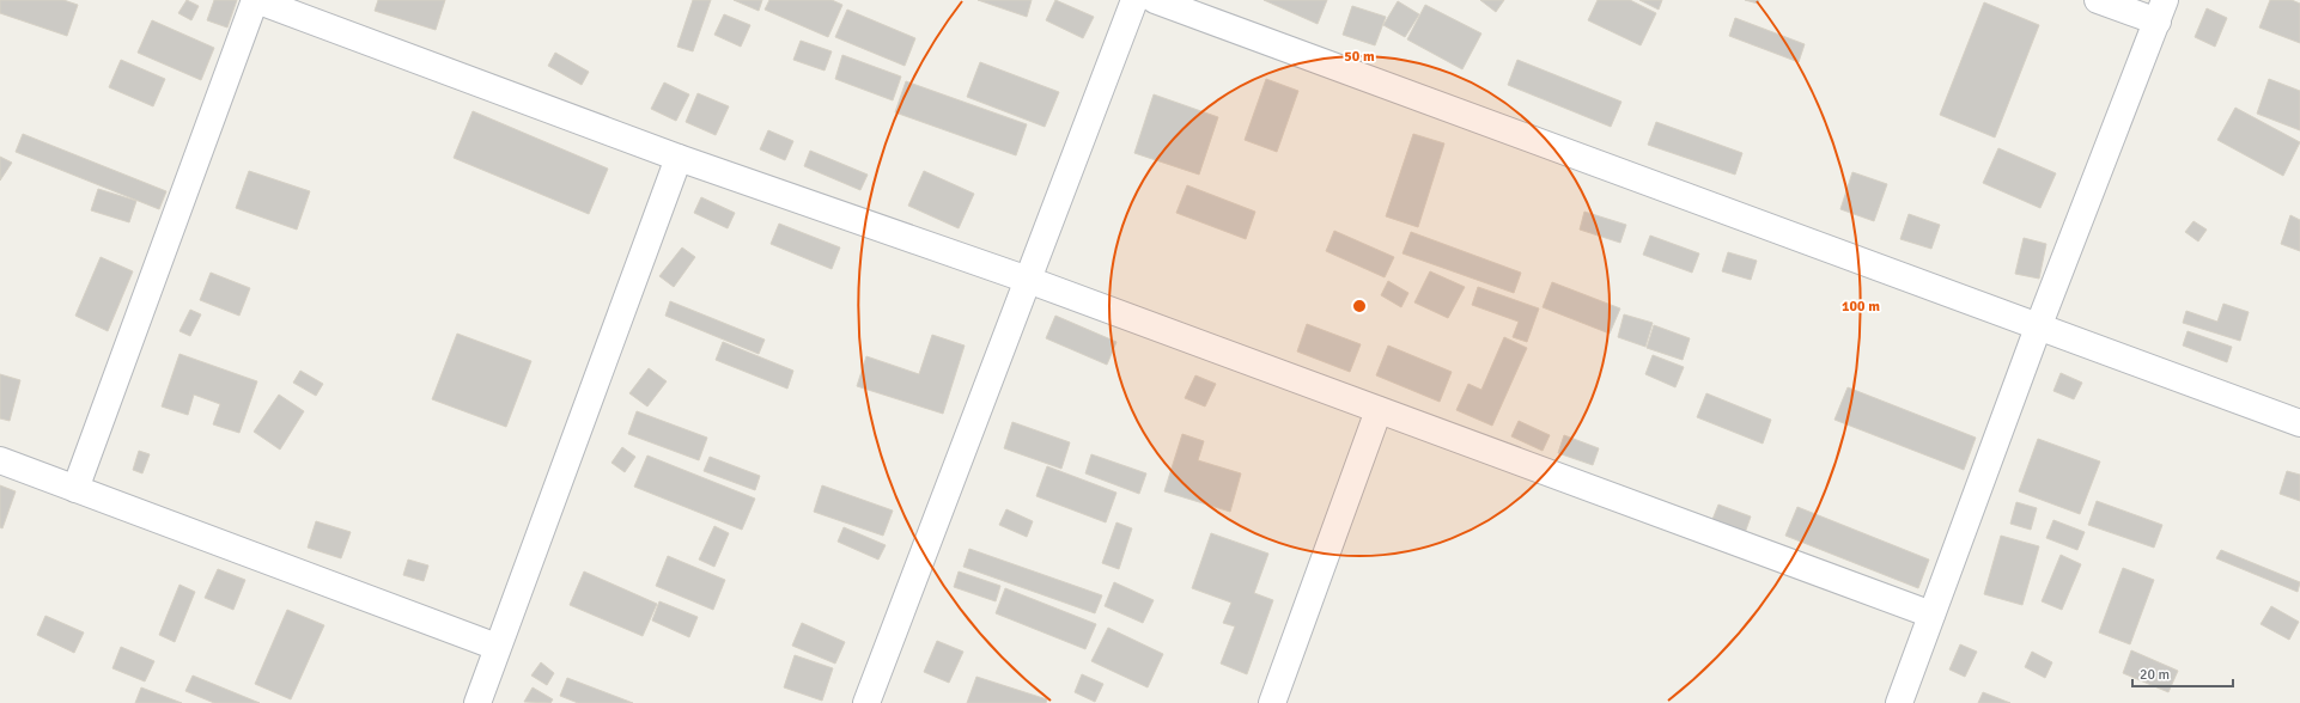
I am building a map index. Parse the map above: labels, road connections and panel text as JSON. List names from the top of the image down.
{
  "scale_bar": "20 m",
  "rings": ["50 m", "100 m"]
}
